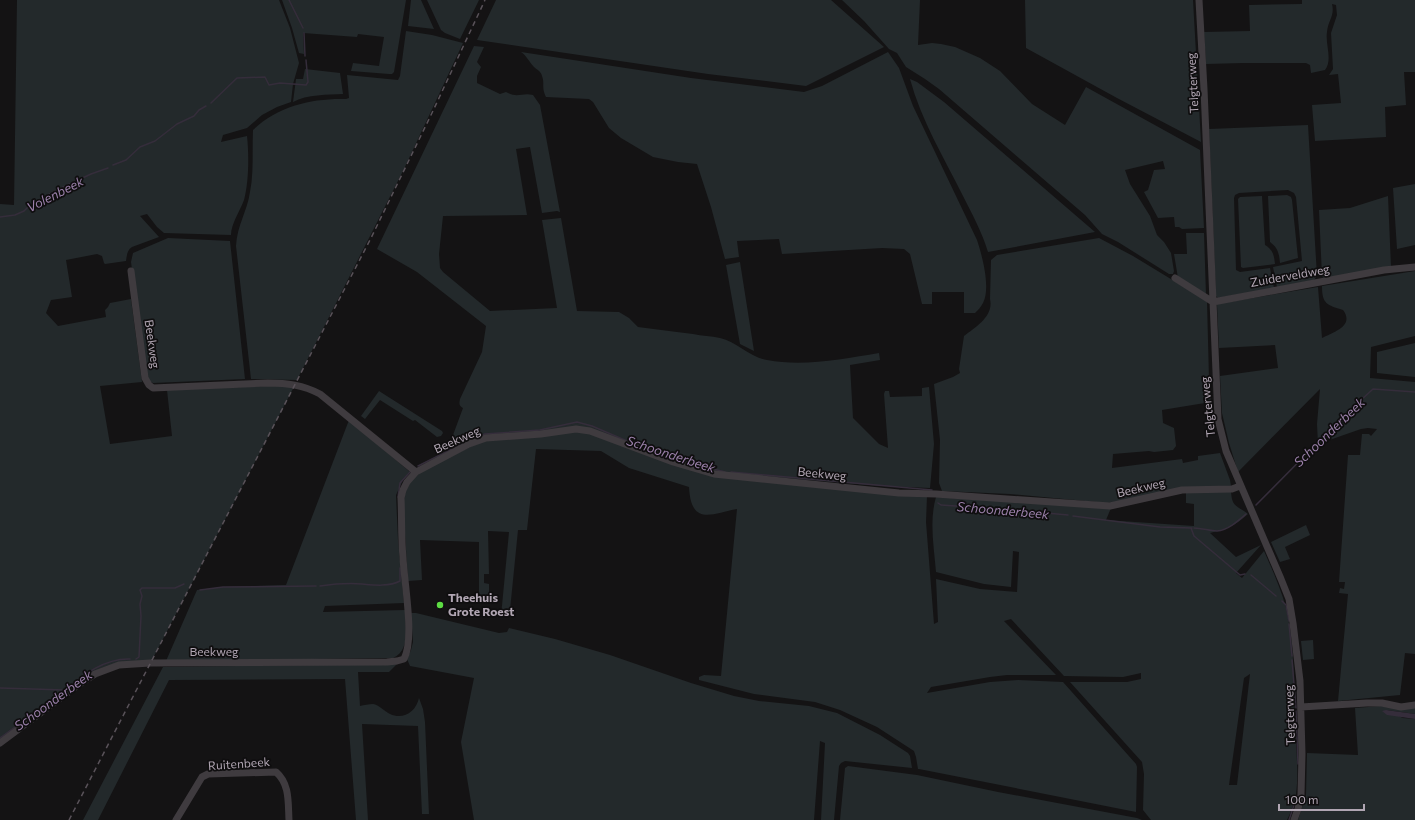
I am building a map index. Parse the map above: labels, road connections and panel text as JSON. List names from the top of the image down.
{
  "streets": {
    "street": [
      "Telgterweg",
      "Zuiderveldweg",
      "Beekweg",
      "Ruitenbeek"
    ]
  },
  "crossings": [
    ["Telgterweg", "Zuiderveldweg"],
    ["Telgterweg", "Beekweg"]
  ],
  "water": ["Volenbeek", "Schoonderbeek"],
  "places": ["Theehuis Grote Roest"],
  "scale_bar": "100 m"
}
